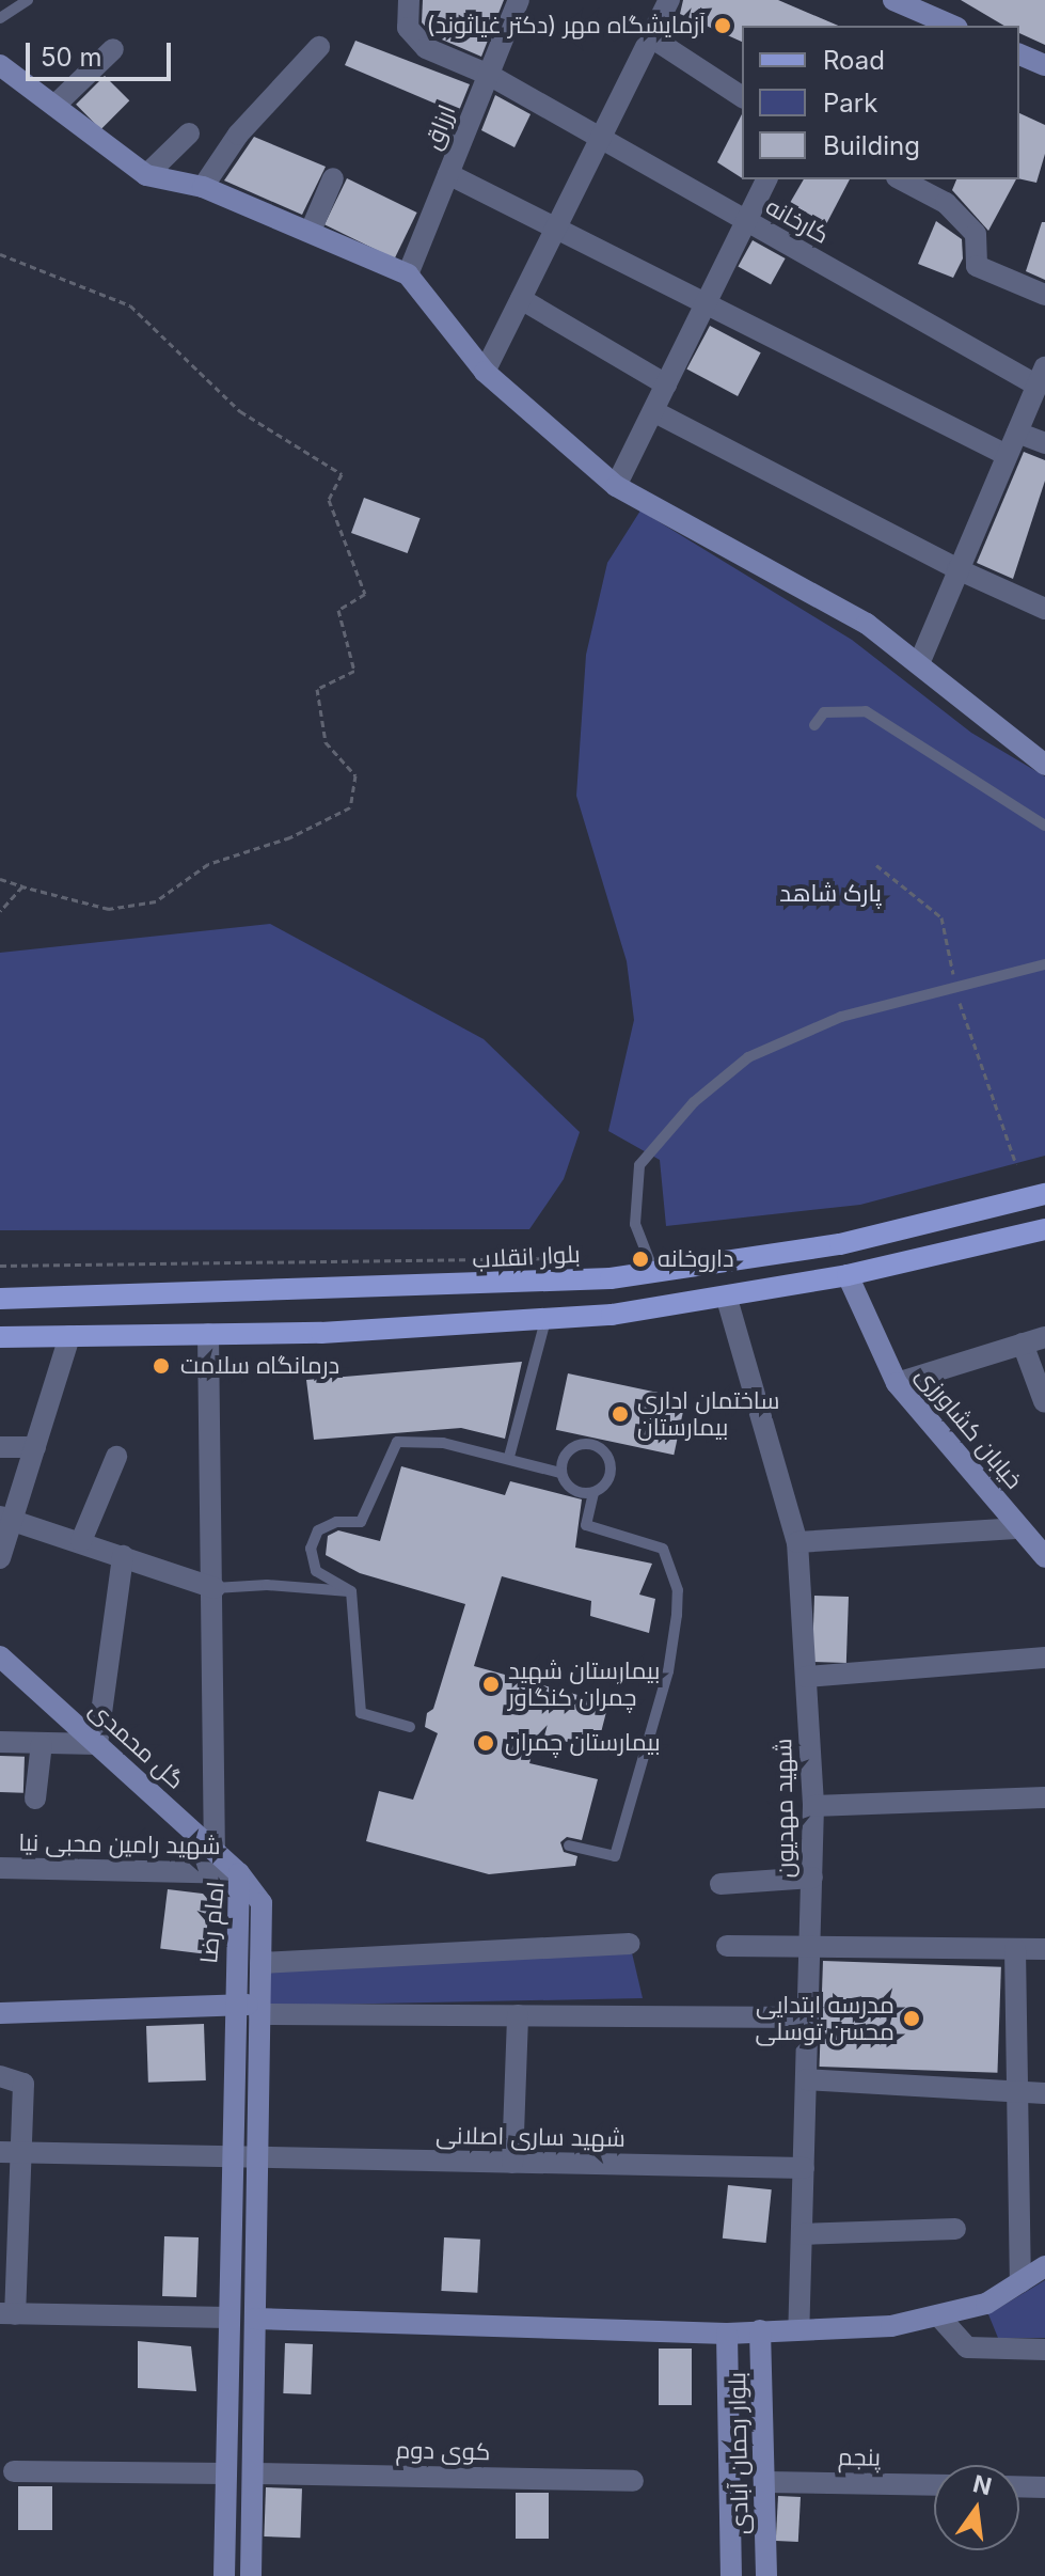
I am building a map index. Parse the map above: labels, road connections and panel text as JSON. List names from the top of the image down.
{
  "streets": {
    "main road": ["بلوار انقلاب"],
    "street": [
      "ارزاق",
      "کارخانه",
      "خیابان کشاورزی",
      "گل محمدی",
      "شهید مهدیون",
      "شهید رامین محبی نیا",
      "امام رضا",
      "شهید ساری اصلانی",
      "کوی دوم",
      "بلوار رحمان آبادی",
      "پنجم"
    ]
  },
  "crossings": [
    ["ارزاق", "کارخانه"],
    ["گل محمدی", "شهید رامین محبی نیا"],
    ["گل محمدی", "امام رضا"],
    ["شهید مهدیون", "شهید ساری اصلانی"],
    ["شهید رامین محبی نیا", "امام رضا"],
    ["امام رضا", "شهید ساری اصلانی"],
    ["امام رضا", "کوی دوم"],
    ["بلوار رحمان آبادی", "پنجم"]
  ],
  "parks": ["پارک شاهد"],
  "places": [
    "آزمایشگاه مهر (دکتر غیاثوند)",
    "داروخانه",
    "درمانگاه سلامت",
    "ساختمان اداری بیمارستان",
    "بیمارستان شهید چمران کنگاور",
    "بیمارستان چمران",
    "مدرسه ابتدایی محسن توسلی"
  ],
  "legend": ["Road", "Park", "Building"],
  "scale_bar": "50 m",
  "north": "top"
}
